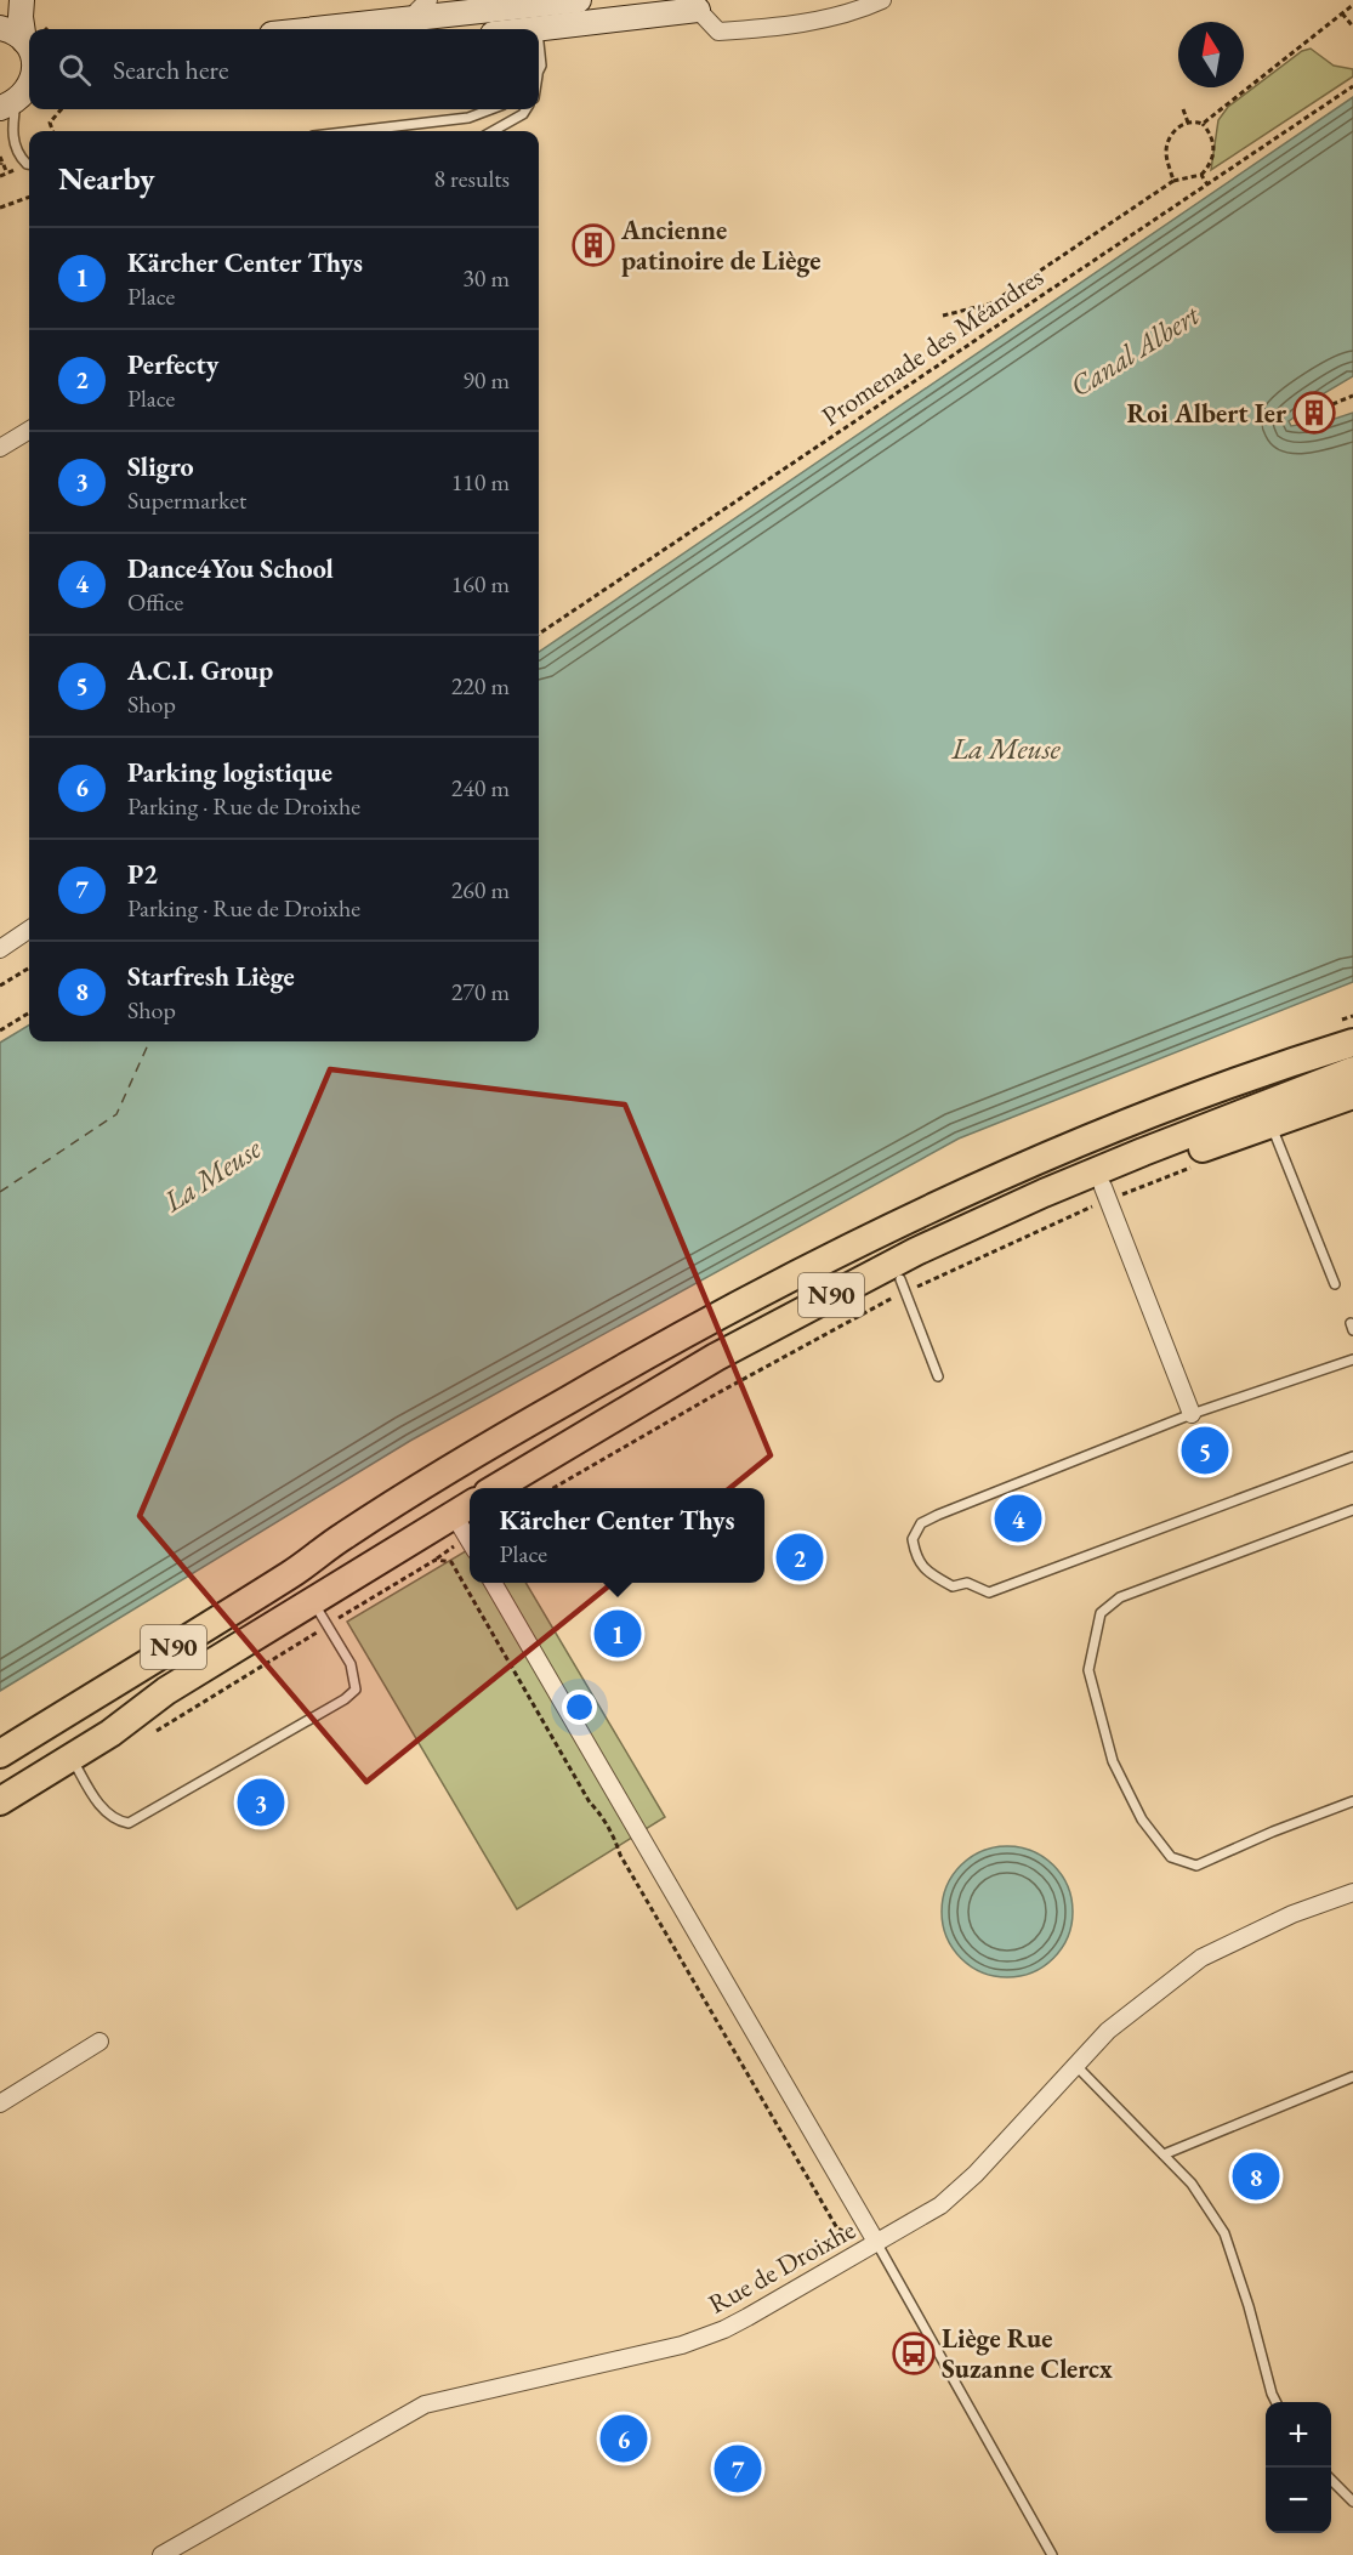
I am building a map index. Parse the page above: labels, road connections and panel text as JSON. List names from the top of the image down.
{
  "streets": {
    "main road": ["N90"],
    "street": ["Rue de Droixhe"],
    "path": ["Promenade des Méandres"]
  },
  "water": ["Canal Albert", "La Meuse"],
  "places": {
    "building": ["Ancienne patinoire de Liège", "Roi Albert Ier"],
    "bus stop": ["Liège Rue Suzanne Clercx"]
  },
  "north": "top",
  "page": {
    "search": "Search here",
    "heading": ["Nearby", "8 results"],
    "list": [
      {
        "mark": "1",
        "name": "Kärcher Center Thys",
        "note": "Place",
        "value": "30 m"
      },
      {
        "mark": "2",
        "name": "Perfecty",
        "note": "Place",
        "value": "90 m"
      },
      {
        "mark": "3",
        "name": "Sligro",
        "note": "Supermarket",
        "value": "110 m"
      },
      {
        "mark": "4",
        "name": "Dance4You School",
        "note": "Office",
        "value": "160 m"
      },
      {
        "mark": "5",
        "name": "A.C.I. Group",
        "note": "Shop",
        "value": "220 m"
      },
      {
        "mark": "6",
        "name": "Parking logistique",
        "note": "Parking · Rue de Droixhe",
        "value": "240 m"
      },
      {
        "mark": "7",
        "name": "P2",
        "note": "Parking · Rue de Droixhe",
        "value": "260 m"
      },
      {
        "mark": "8",
        "name": "Starfresh Liège",
        "note": "Shop",
        "value": "270 m"
      }
    ],
    "pins": [
      "5",
      "4",
      "2",
      "1",
      "3",
      "8",
      "6",
      "7"
    ],
    "popup": ["Kärcher Center Thys", "Place"],
    "map_buttons": ["+", "−"]
  }
}
